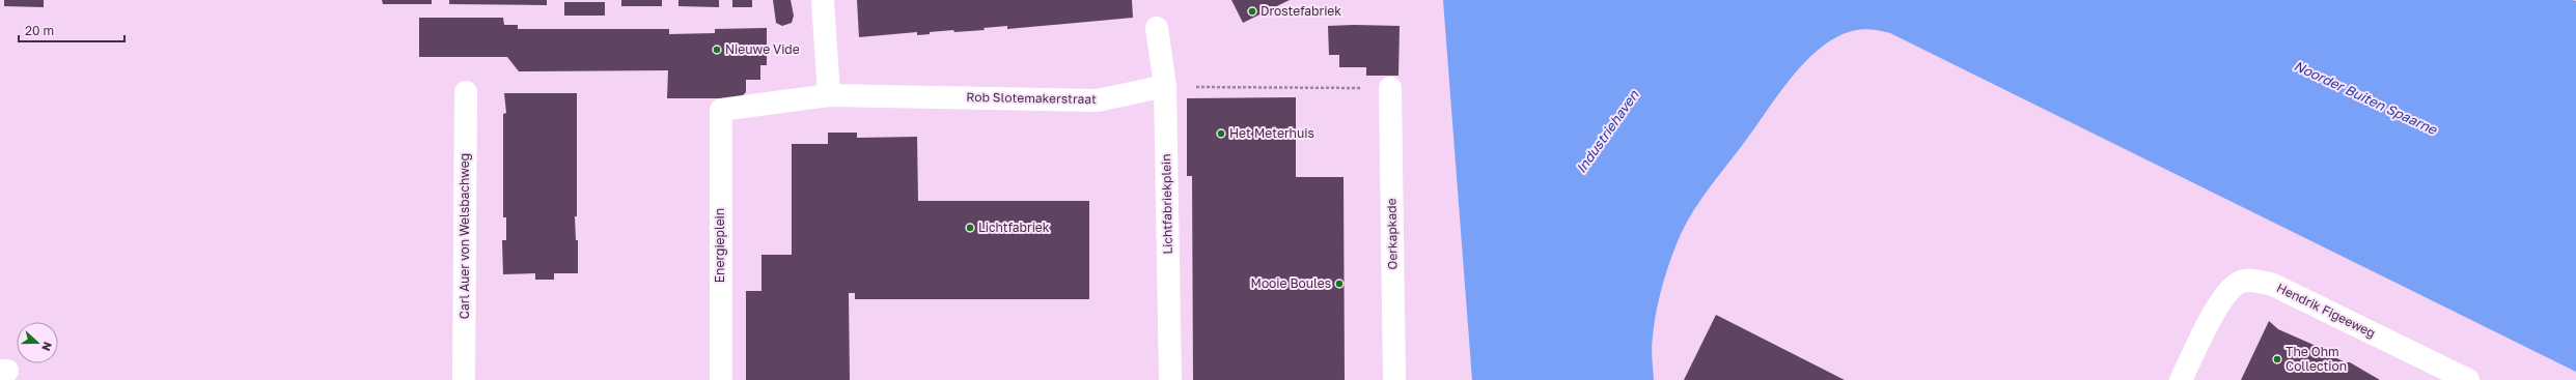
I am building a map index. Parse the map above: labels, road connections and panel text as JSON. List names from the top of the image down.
{
  "streets": {
    "street": [
      "Rob Slotemakerstraat",
      "Lichtfabriekplein",
      "Oerkapkade",
      "Carl Auer von Welsbachweg",
      "Energieplein",
      "Hendrik Figeeweg"
    ]
  },
  "crossings": [
    ["Rob Slotemakerstraat", "Lichtfabriekplein"],
    ["Rob Slotemakerstraat", "Energieplein"]
  ],
  "water": ["Noorder Buiten Spaarne", "Industriehaven"],
  "places": [
    "Drostefabriek",
    "Nieuwe Vide",
    "Het Meterhuis",
    "Lichtfabriek",
    "Mooie Boules",
    "The Ohm Collection"
  ],
  "scale_bar": "20 m",
  "north": "right"
}
